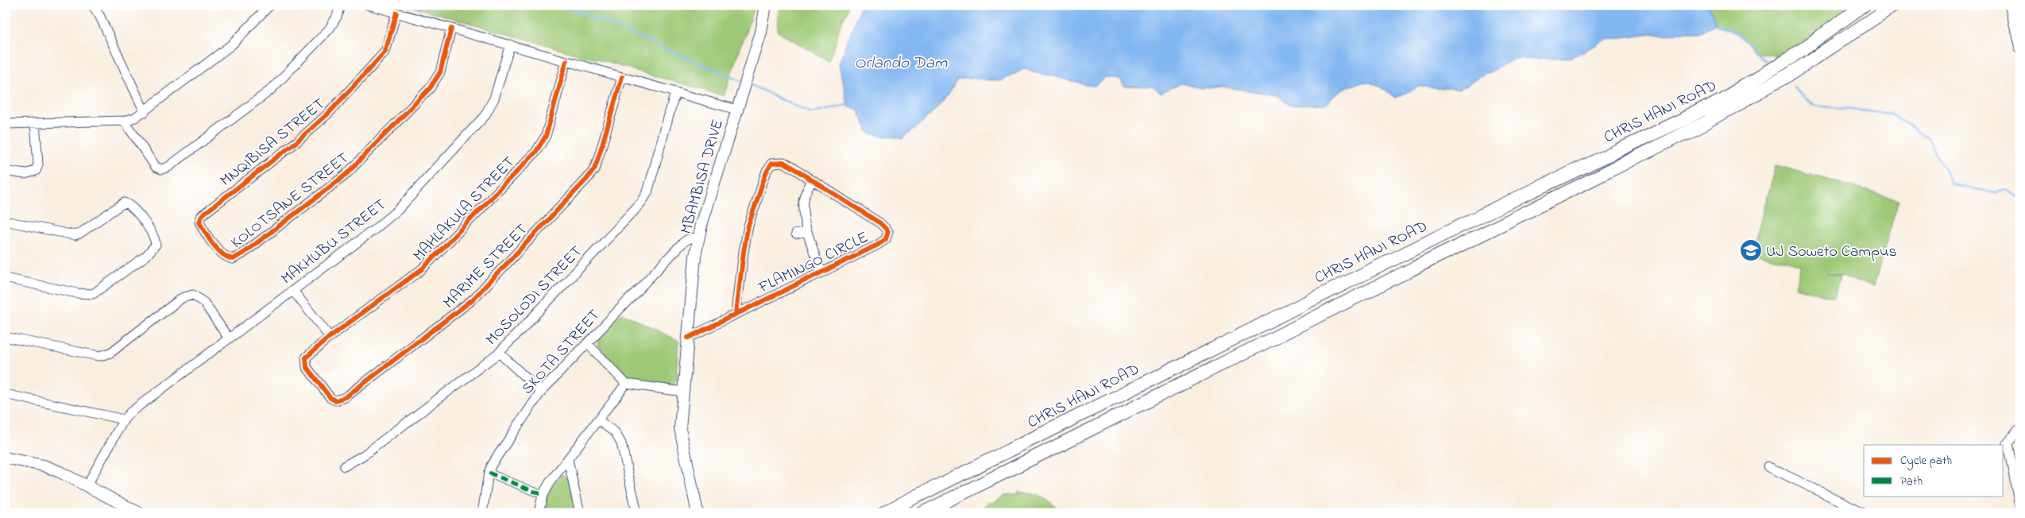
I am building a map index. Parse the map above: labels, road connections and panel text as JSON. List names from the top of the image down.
{
  "streets": {
    "main road": ["CHRIS HANI ROAD"],
    "street": [
      "MNQIBISA STREET",
      "MBAMBISA DRIVE",
      "KOLOTSANE STREET",
      "MAHLAKULA STREET",
      "MAKHUBU STREET",
      "FLAMINGO CIRCLE",
      "MARIME STREET",
      "MOSOLODI STREET",
      "SKOTA STREET"
    ]
  },
  "crossings": [
    ["MNQIBISA STREET", "MBAMBISA DRIVE"],
    ["MNQIBISA STREET", "KOLOTSANE STREET"],
    ["MBAMBISA DRIVE", "KOLOTSANE STREET"],
    ["MBAMBISA DRIVE", "MAHLAKULA STREET"],
    ["MBAMBISA DRIVE", "MAKHUBU STREET"],
    ["MBAMBISA DRIVE", "FLAMINGO CIRCLE"],
    ["MBAMBISA DRIVE", "MARIME STREET"],
    ["MBAMBISA DRIVE", "MOSOLODI STREET"],
    ["MBAMBISA DRIVE", "SKOTA STREET"],
    ["MAHLAKULA STREET", "MARIME STREET"]
  ],
  "water": ["Orlando Dam"],
  "places": {
    "school or university": ["UJ Soweto Campus"]
  },
  "legend": ["Cycle path", "Path"]
}
